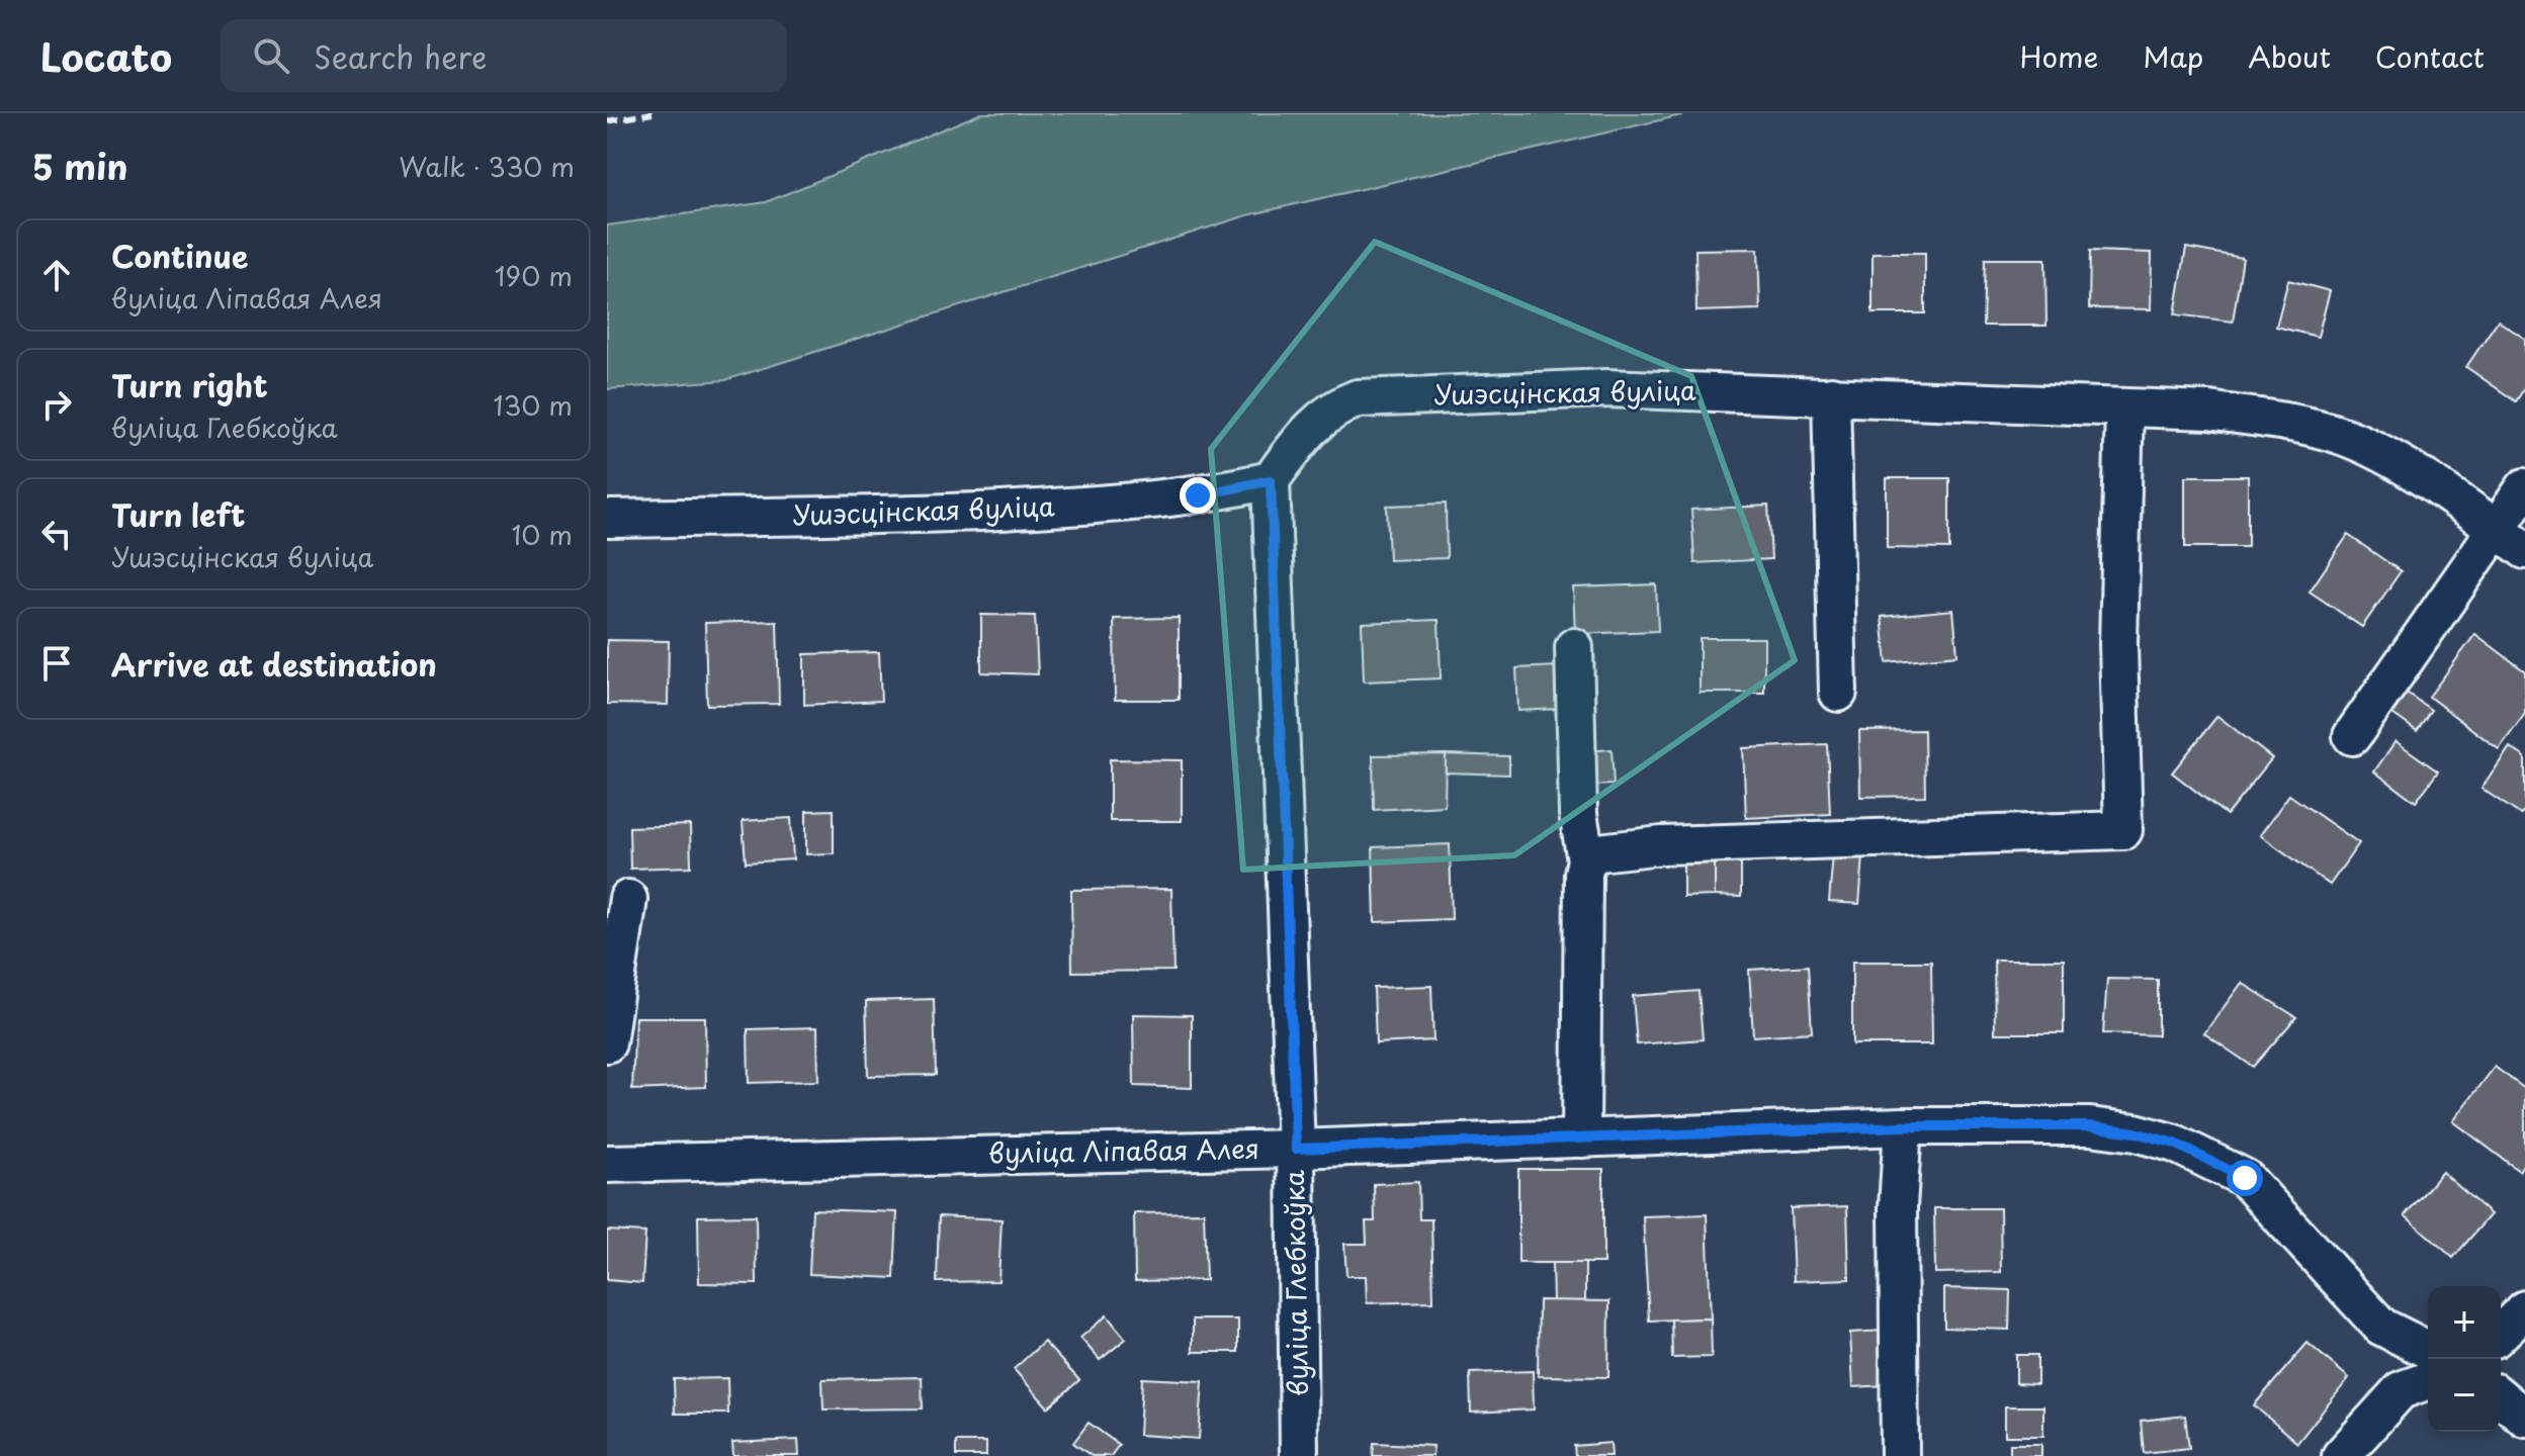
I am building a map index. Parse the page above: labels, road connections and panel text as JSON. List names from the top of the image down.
{
  "streets": {
    "street": ["Ушэсцінская вуліца", "вуліца Ліпавая Алея", "вуліца Глебкоўка"]
  },
  "crossings": [
    ["Ушэсцінская вуліца", "вуліца Глебкоўка"],
    ["вуліца Ліпавая Алея", "вуліца Глебкоўка"]
  ],
  "page": {
    "header": "Locato",
    "search": "Search here",
    "nav": [
      "Home",
      "Map",
      "About",
      "Contact"
    ],
    "heading": ["5 min", "Walk · 330 m"],
    "list": [
      ["Continue", "вуліца Ліпавая Алея", "190 m"],
      ["Turn right", "вуліца Глебкоўка", "130 m"],
      ["Turn left", "Ушэсцінская вуліца", "10 m"],
      "Arrive at destination"
    ],
    "map_buttons": ["+", "−"]
  }
}
